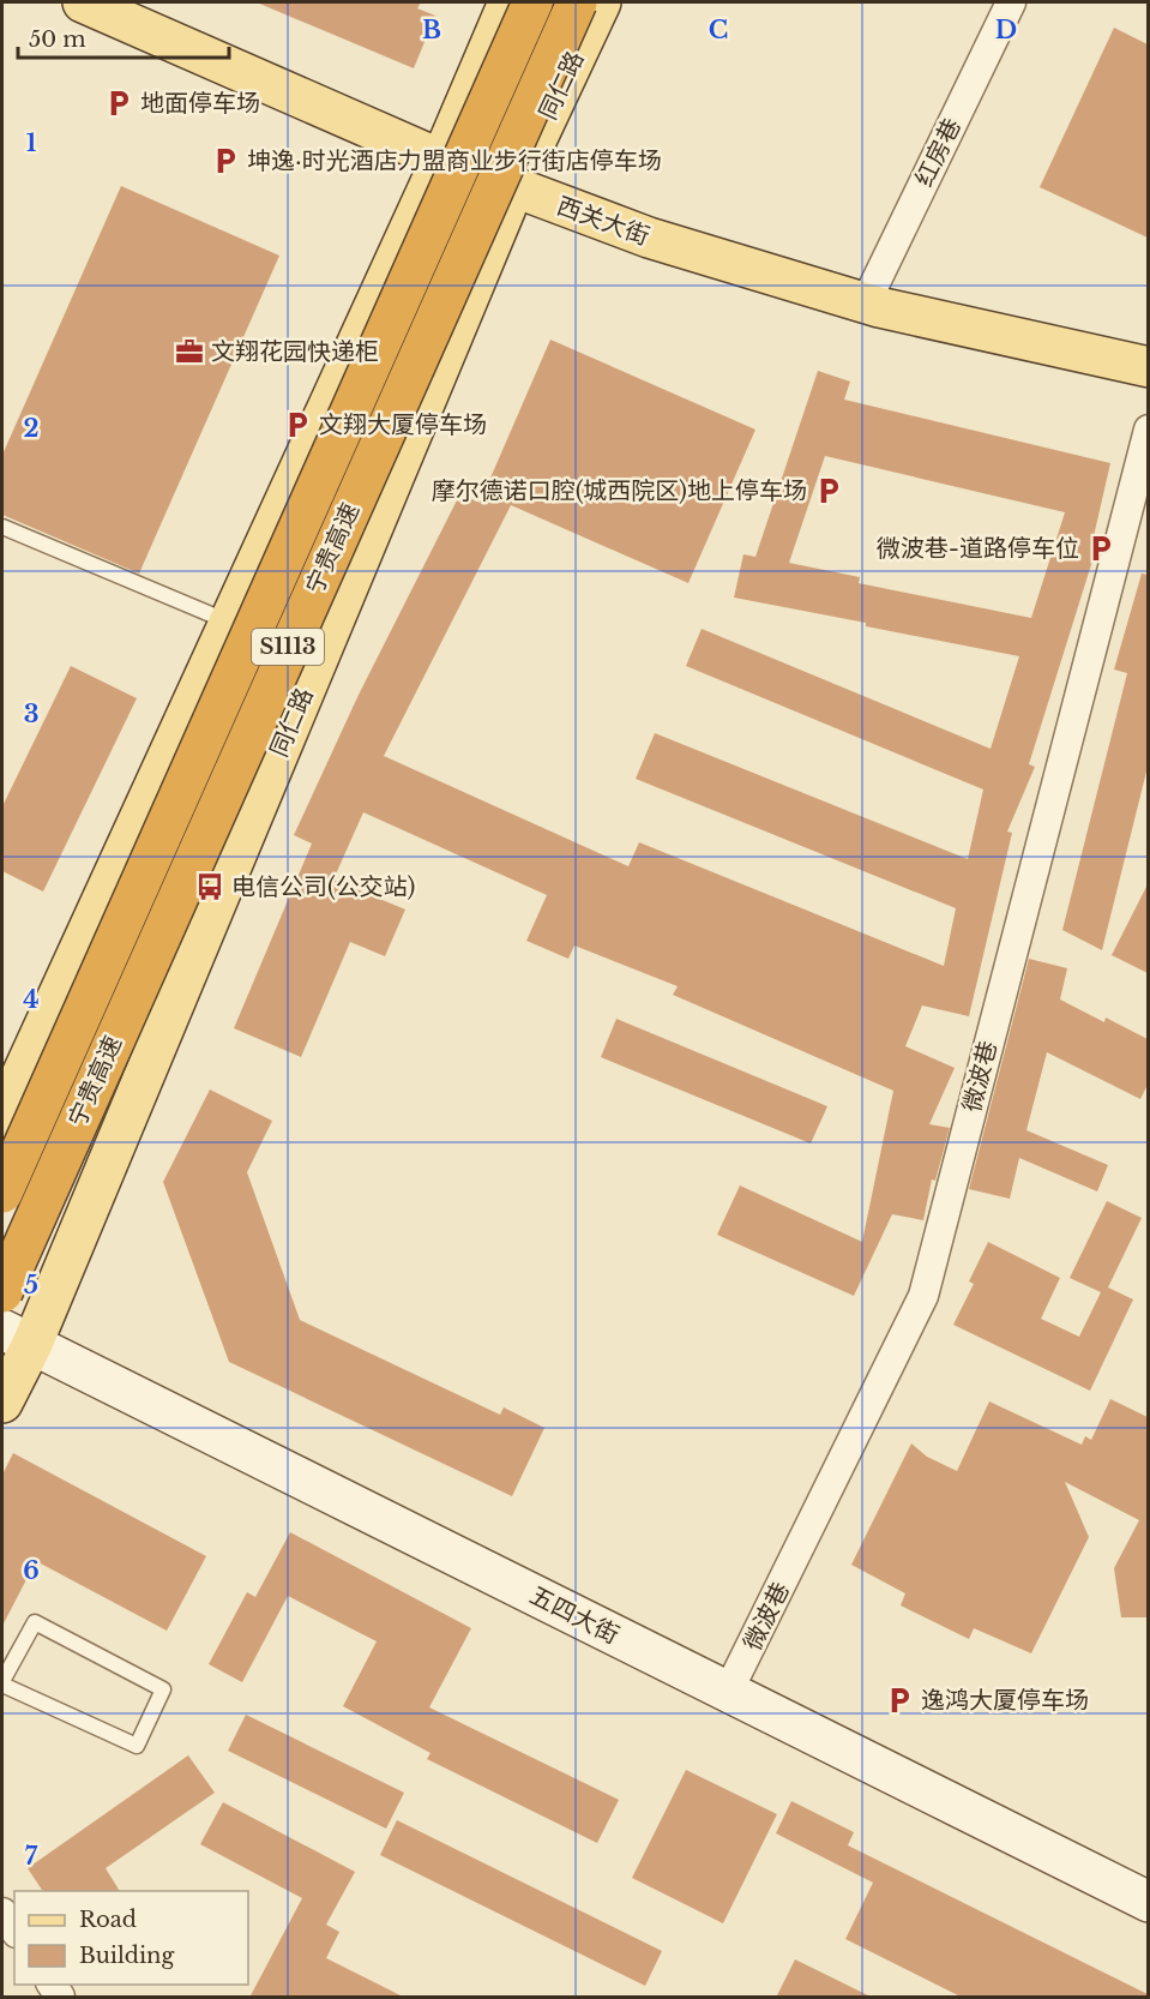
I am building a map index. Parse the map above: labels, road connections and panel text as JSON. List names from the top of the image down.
{
  "streets": {
    "highway": ["宁贵高速", "S1113"],
    "main road": ["同仁路", "西关大街", "五四大街"],
    "street": ["红房巷", "微波巷"]
  },
  "crossings": [
    ["同仁路", "西关大街"],
    ["同仁路", "五四大街"],
    ["红房巷", "西关大街"],
    ["微波巷", "五四大街"]
  ],
  "places": {
    "parking": [
      "地面停车场",
      "坤逸·时光酒店力盟商业步行街店停车场",
      "文翔大厦停车场",
      "摩尔德诺口腔(城西院区)地上停车场",
      "微波巷-道路停车位",
      "逸鸿大厦停车场"
    ],
    "office": ["文翔花园快递柜"],
    "bus stop": ["电信公司(公交站)"]
  },
  "legend": ["Road", "Building"],
  "scale_bar": "50 m",
  "grid": {
    "columns": ["B", "C", "D"],
    "rows": [
      "1",
      "2",
      "3",
      "4",
      "5",
      "6",
      "7"
    ]
  }
}
